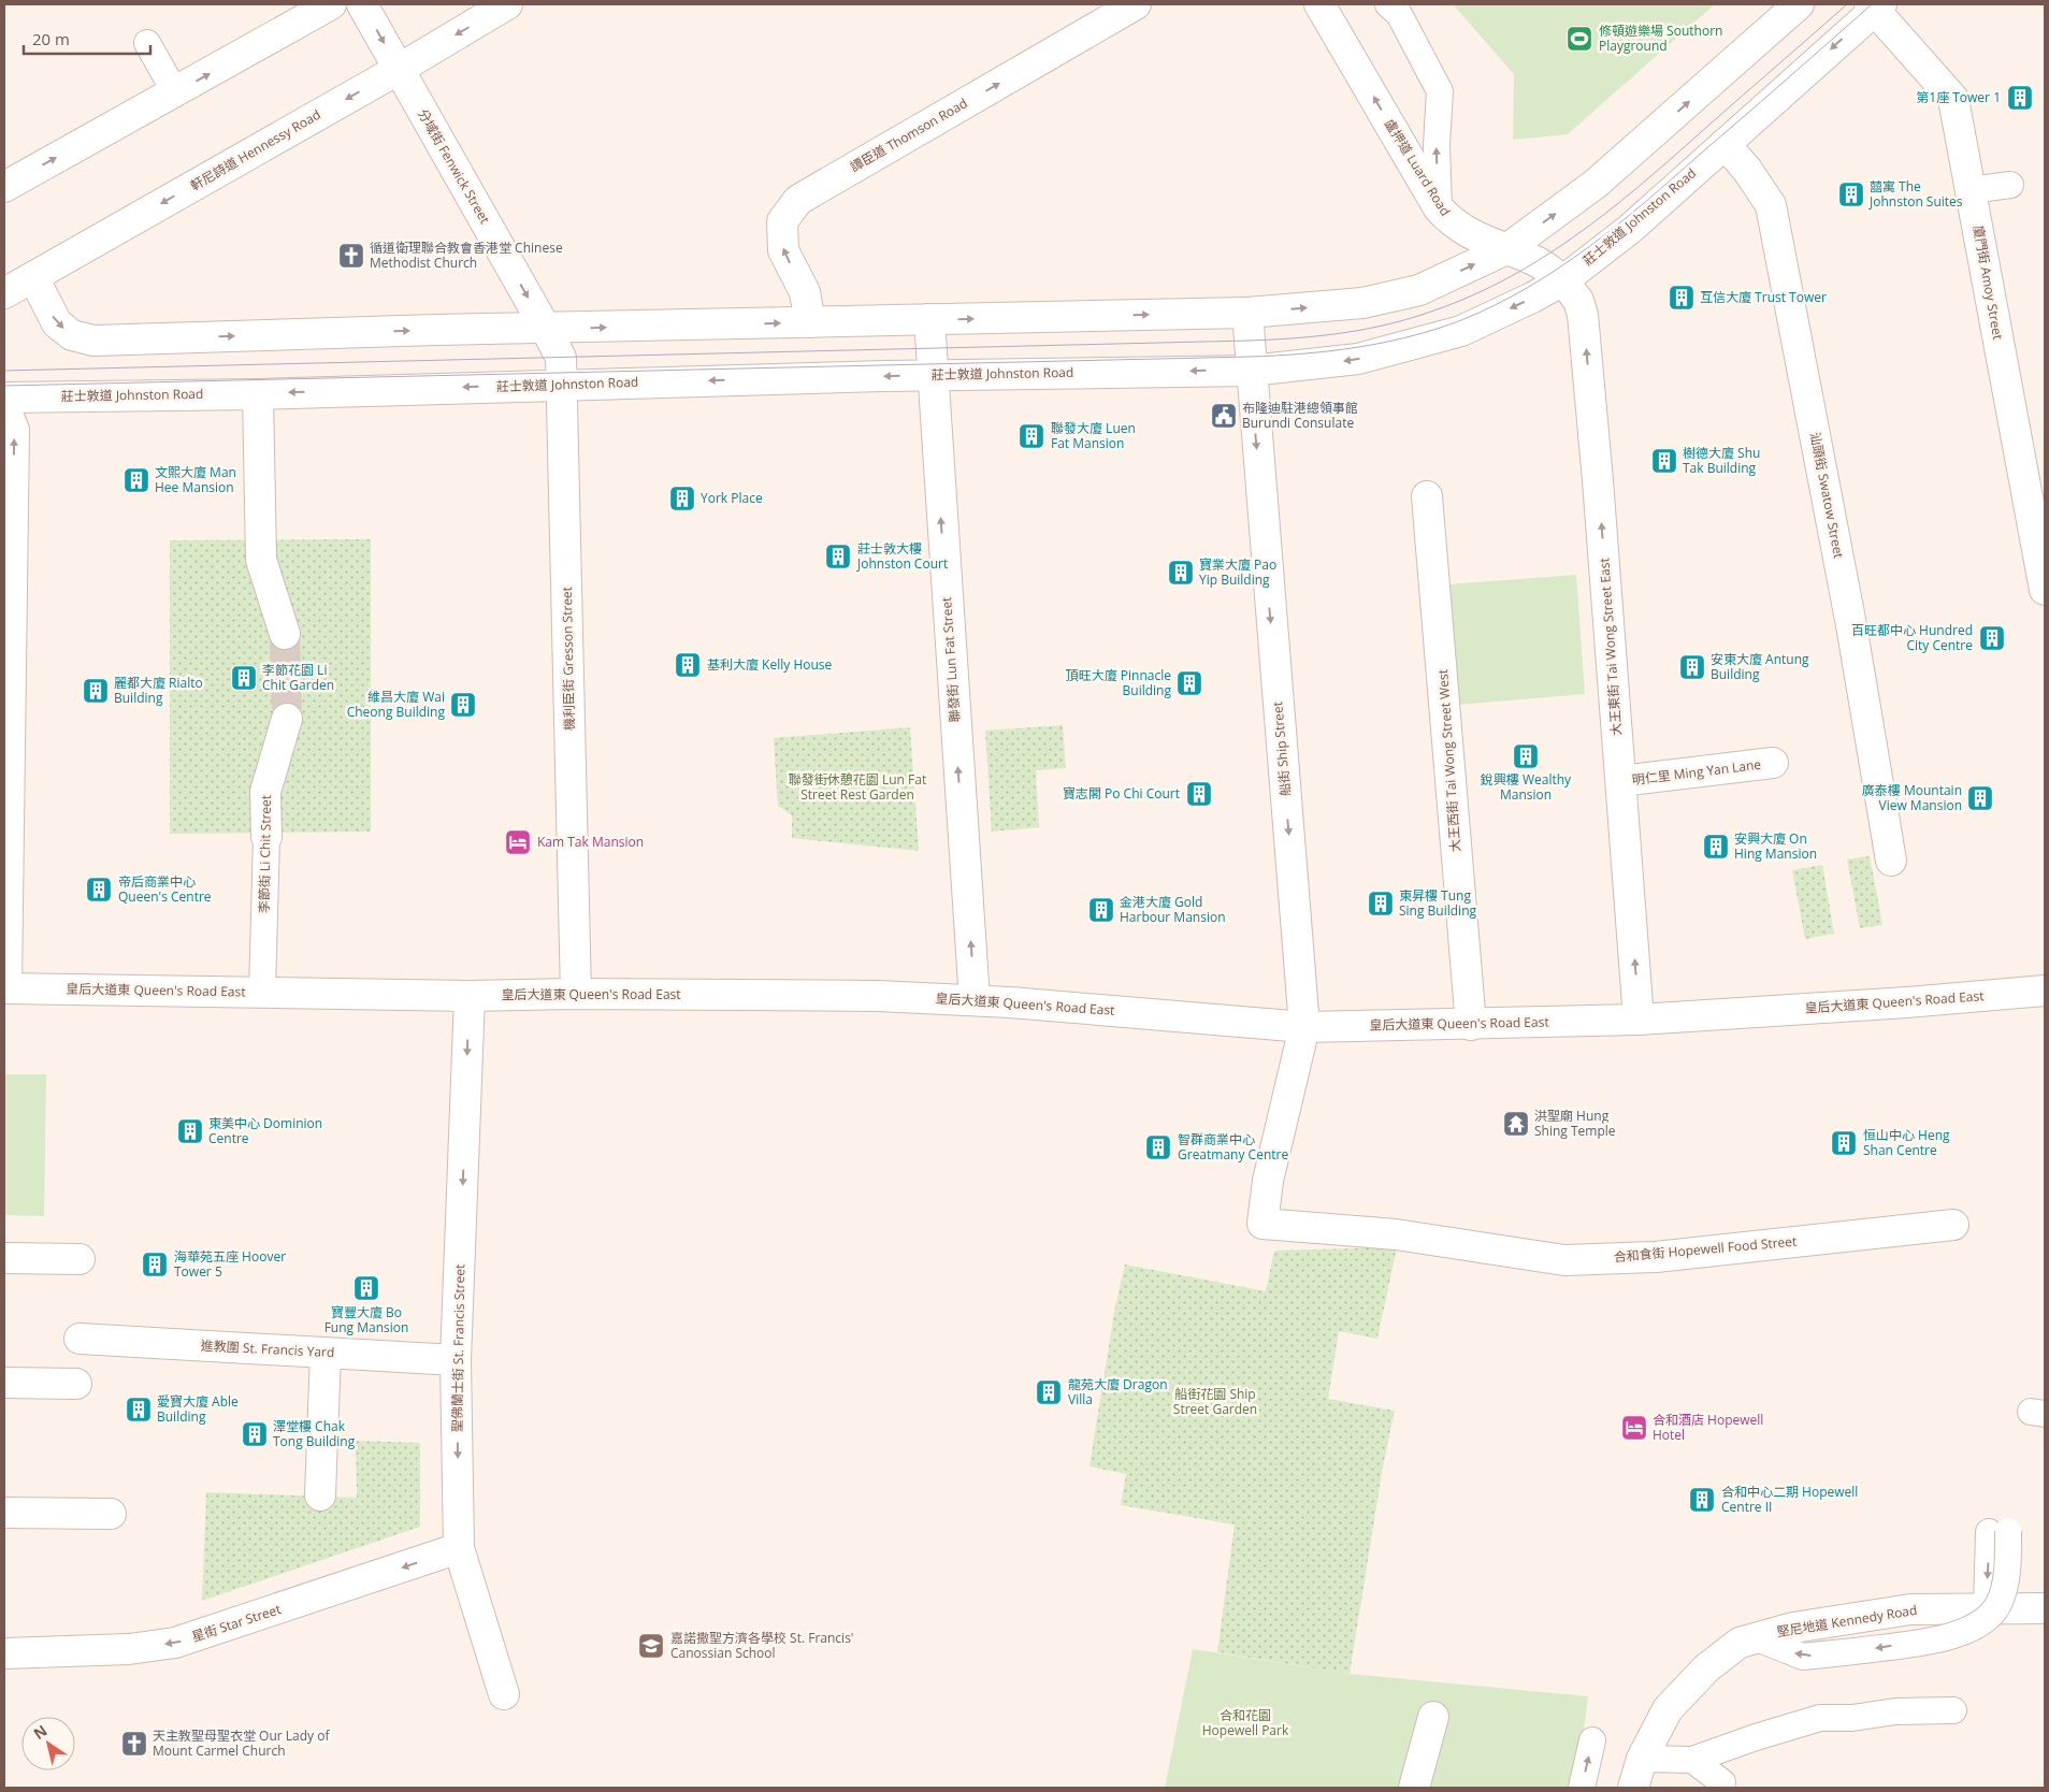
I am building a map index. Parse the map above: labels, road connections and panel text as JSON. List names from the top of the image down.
{
  "streets": {
    "street": [
      "譚臣道 Thomson Road",
      "軒尼詩道 Hennessy Road",
      "分域街 Fenwick Street",
      "盧押道 Luard Road",
      "莊士敦道 Johnston Road",
      "廈門街 Amoy Street",
      "汕頭街 Swatow Street",
      "大王東街 Tai Wong Street East",
      "機利臣街 Gresson Street",
      "聯發街 Lun Fat Street",
      "船街 Ship Street",
      "大王西街 Tai Wong Street West",
      "明仁里 Ming Yan Lane",
      "李節街 Li Chit Street",
      "皇后大道東 Queen's Road East",
      "合和食街 Hopewell Food Street",
      "聖佛蘭士街 St. Francis Street",
      "進教圍 St. Francis Yard",
      "堅尼地道 Kennedy Road",
      "星街 Star Street"
    ]
  },
  "crossings": [
    ["軒尼詩道 Hennessy Road", "分域街 Fenwick Street"],
    ["分域街 Fenwick Street", "機利臣街 Gresson Street"],
    ["盧押道 Luard Road", "莊士敦道 Johnston Road"],
    ["盧押道 Luard Road", "大王東街 Tai Wong Street East"],
    ["莊士敦道 Johnston Road", "廈門街 Amoy Street"],
    ["莊士敦道 Johnston Road", "汕頭街 Swatow Street"],
    ["莊士敦道 Johnston Road", "大王東街 Tai Wong Street East"],
    ["莊士敦道 Johnston Road", "機利臣街 Gresson Street"],
    ["莊士敦道 Johnston Road", "聯發街 Lun Fat Street"],
    ["莊士敦道 Johnston Road", "船街 Ship Street"],
    ["大王東街 Tai Wong Street East", "明仁里 Ming Yan Lane"],
    ["大王東街 Tai Wong Street East", "皇后大道東 Queen's Road East"],
    ["機利臣街 Gresson Street", "皇后大道東 Queen's Road East"],
    ["聯發街 Lun Fat Street", "皇后大道東 Queen's Road East"],
    ["船街 Ship Street", "皇后大道東 Queen's Road East"],
    ["船街 Ship Street", "合和食街 Hopewell Food Street"],
    ["大王西街 Tai Wong Street West", "皇后大道東 Queen's Road East"],
    ["李節街 Li Chit Street", "皇后大道東 Queen's Road East"],
    ["皇后大道東 Queen's Road East", "聖佛蘭士街 St. Francis Street"],
    ["聖佛蘭士街 St. Francis Street", "進教圍 St. Francis Yard"],
    ["聖佛蘭士街 St. Francis Street", "星街 Star Street"]
  ],
  "one_way": [
    "譚臣道 Thomson Road",
    "分域街 Fenwick Street",
    "盧押道 Luard Road",
    "大王東街 Tai Wong Street East",
    "聯發街 Lun Fat Street",
    "船街 Ship Street",
    "聖佛蘭士街 St. Francis Street",
    "星街 Star Street"
  ],
  "parks": ["聯發街休憩花園 Lun Fat Street Rest Garden", "船街花園 Ship Street Garden", "合和花園 Hopewell Park"],
  "places": {
    "sports": ["修頓遊樂場 Southorn Playground"],
    "building": [
      "第1座 Tower 1",
      "囍寓 The Johnston Suites",
      "互信大廈 Trust Tower",
      "聯發大廈 Luen Fat Mansion",
      "樹德大廈 Shu Tak Building",
      "文熙大廈 Man Hee Mansion",
      "York Place",
      "莊士敦大樓 Johnston Court",
      "寶業大廈 Pao Yip Building",
      "百旺都中心 Hundred City Centre",
      "基利大廈 Kelly House",
      "安東大廈 Antung Building",
      "李節花園 Li Chit Garden",
      "頂旺大廈 Pinnacle Building",
      "麗都大廈 Rialto Building",
      "維昌大廈 Wai Cheong Building",
      "銳興樓 Wealthy Mansion",
      "寶志閣 Po Chi Court",
      "廣泰樓 Mountain View Mansion",
      "安興大廈 On Hing Mansion",
      "帝后商業中心 Queen's Centre",
      "東昇樓 Tung Sing Building",
      "金港大廈 Gold Harbour Mansion",
      "東美中心 Dominion Centre",
      "恒山中心 Heng Shan Centre",
      "智群商業中心 Greatmany Centre",
      "海華苑五座 Hoover Tower 5",
      "寶豐大廈 Bo Fung Mansion",
      "龍苑大廈 Dragon Villa",
      "愛寶大廈 Able Building",
      "澤堂樓 Chak Tong Building",
      "合和中心二期 Hopewell Centre II"
    ],
    "church": ["循道衛理聯合教會香港堂 Chinese Methodist Church", "天主教聖母聖衣堂 Our Lady of Mount Carmel Church"],
    "public building": ["布隆迪駐港總領事館 Burundi Consulate"],
    "hotel": ["Kam Tak Mansion", "合和酒店 Hopewell Hotel"],
    "temple": ["洪聖廟 Hung Shing Temple"],
    "school or university": ["嘉諾撒聖方濟各學校 St. Francis' Canossian School"]
  },
  "scale_bar": "20 m",
  "north": "top left"
}
